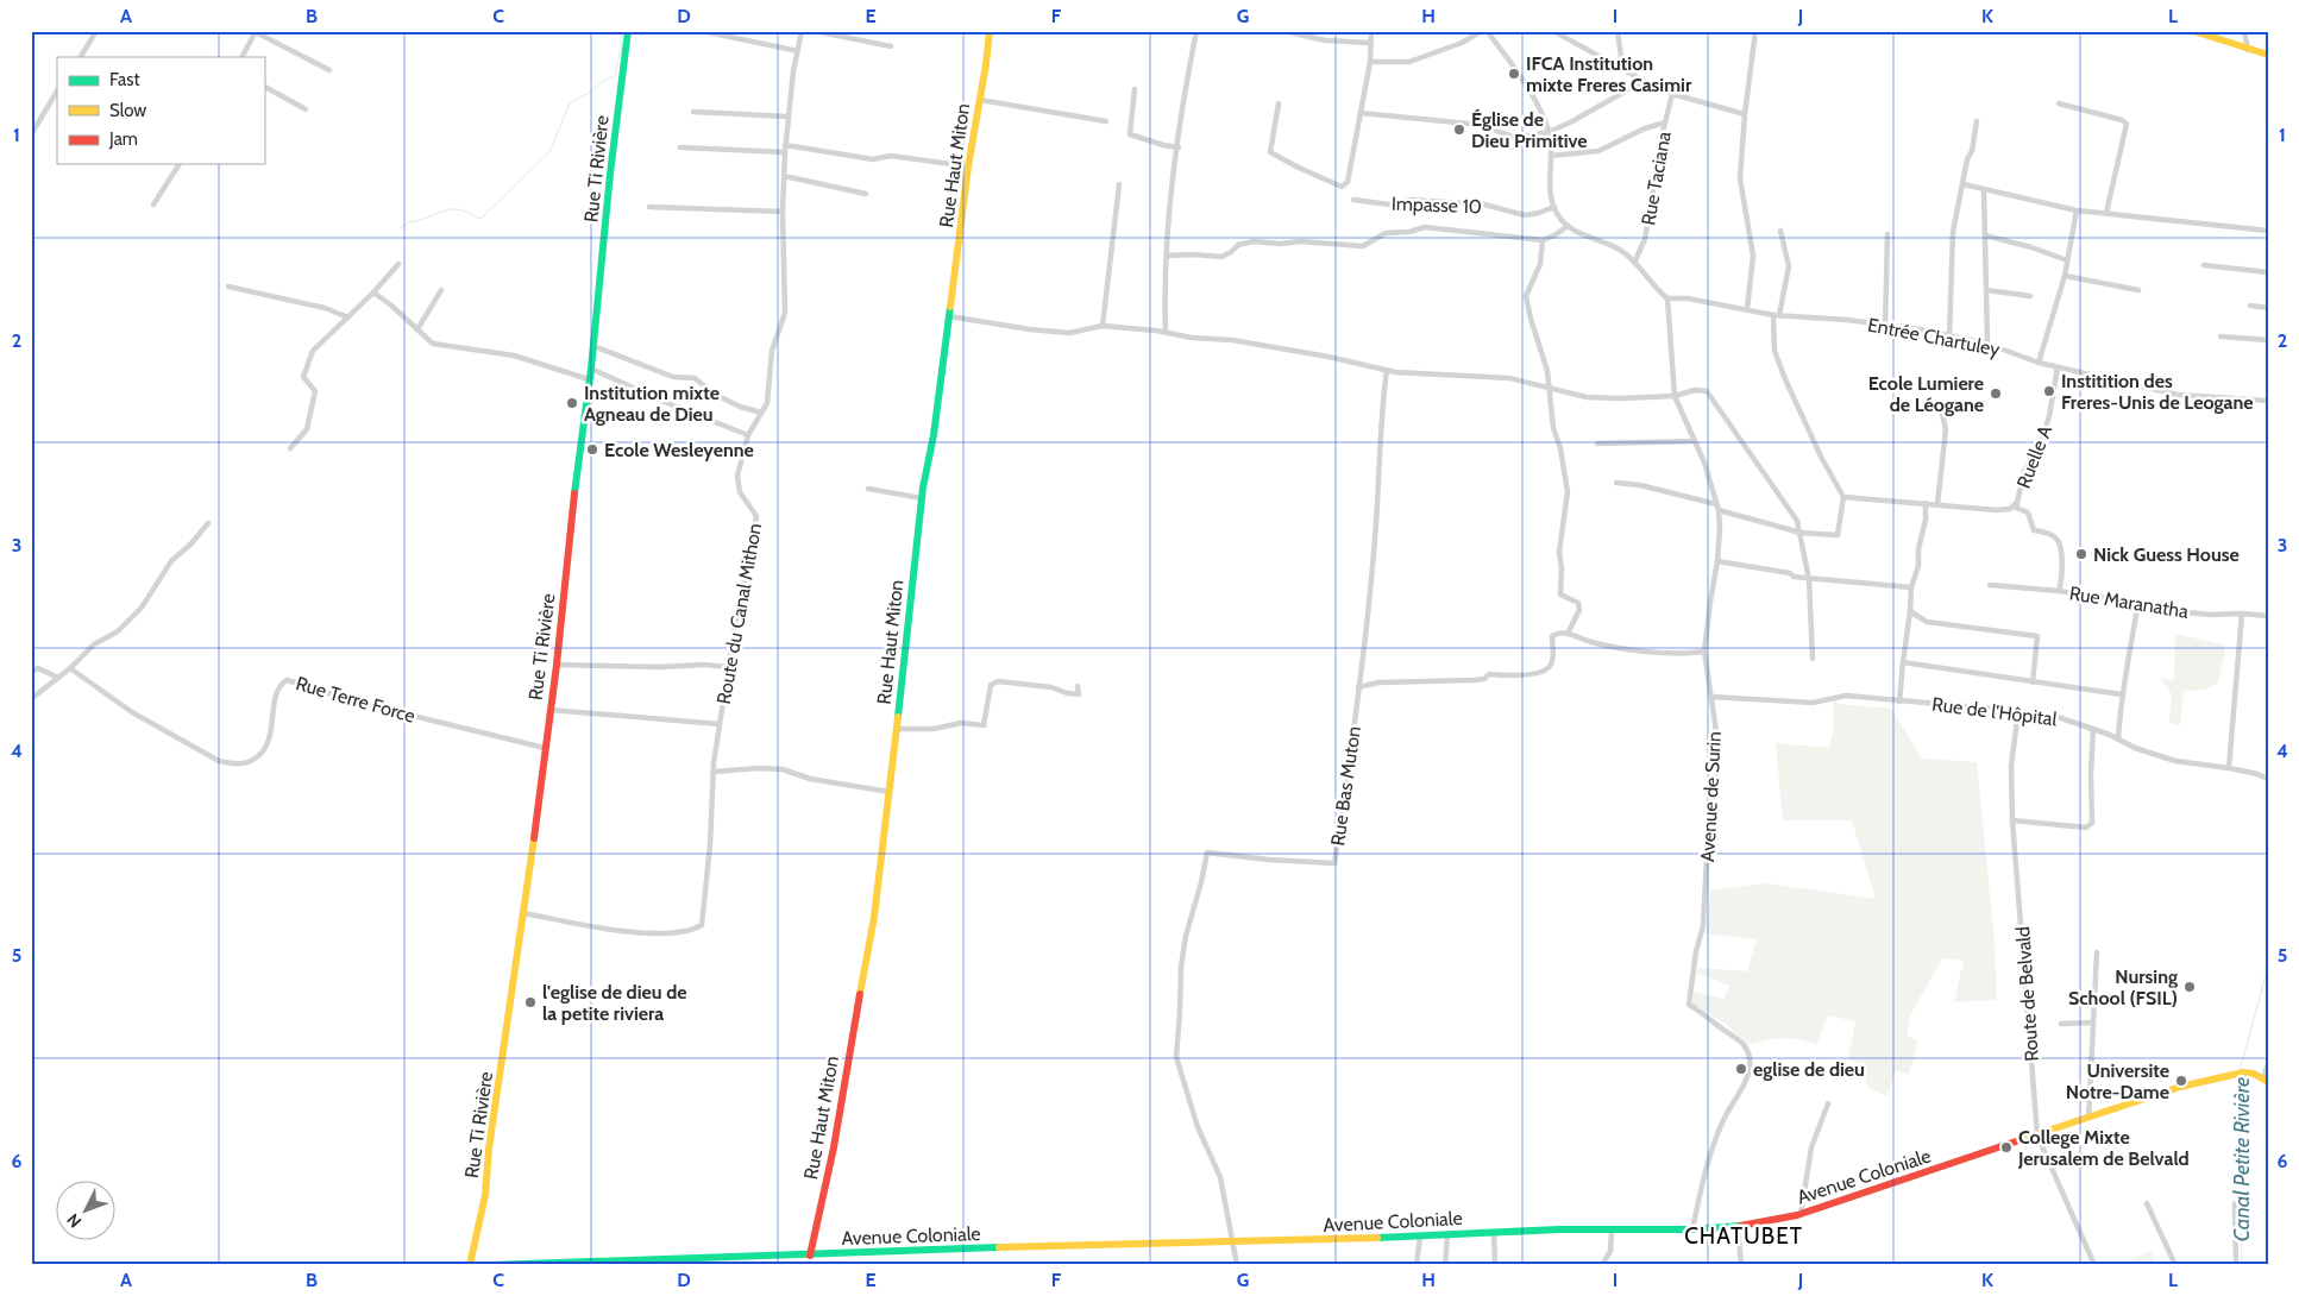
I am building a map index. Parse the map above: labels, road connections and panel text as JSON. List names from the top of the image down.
{
  "streets": {
    "street": [
      "Rue Haut Miton",
      "Rue Ti Rivière",
      "Rue Taciana",
      "Impasse 10",
      "Entrée Chartuley",
      "Ruelle A",
      "Rue Maranatha",
      "Route du Canal Mithon",
      "Rue Terre Force",
      "Rue de l'Hôpital",
      "Rue Bas Muton",
      "Avenue de Surin",
      "Route de Belvald",
      "Avenue Coloniale"
    ]
  },
  "crossings": [
    ["Rue Haut Miton", "Avenue Coloniale"],
    ["Rue Ti Rivière", "Route du Canal Mithon"],
    ["Rue Ti Rivière", "Rue Terre Force"],
    ["Entrée Chartuley", "Ruelle A"],
    ["Entrée Chartuley", "Avenue de Surin"],
    ["Ruelle A", "Rue Maranatha"],
    ["Rue de l'Hôpital", "Avenue de Surin"],
    ["Rue de l'Hôpital", "Route de Belvald"],
    ["Rue Bas Muton", "Avenue Coloniale"],
    ["Avenue de Surin", "Avenue Coloniale"],
    ["Route de Belvald", "Avenue Coloniale"]
  ],
  "districts": ["CHATUBET"],
  "water": ["Canal Petite Rivière"],
  "places": [
    "IFCA Institution mixte Freres Casimir",
    "Église de Dieu Primitive",
    "Institition des Freres-Unis de Leogane",
    "Ecole Lumiere de Léogane",
    "Institution mixte Agneau de Dieu",
    "Ecole Wesleyenne",
    "Nick Guess House",
    "Nursing School (FSIL)",
    "l'eglise de dieu de la petite riviera",
    "eglise de dieu",
    "Universite Notre-Dame",
    "College Mixte Jerusalem de Belvald"
  ],
  "legend": ["Fast", "Slow", "Jam"],
  "north": "bottom left",
  "grid": {
    "columns": [
      "A",
      "B",
      "C",
      "D",
      "E",
      "F",
      "G",
      "H",
      "I",
      "J",
      "K",
      "L"
    ],
    "rows": [
      "1",
      "2",
      "3",
      "4",
      "5",
      "6"
    ]
  }
}
